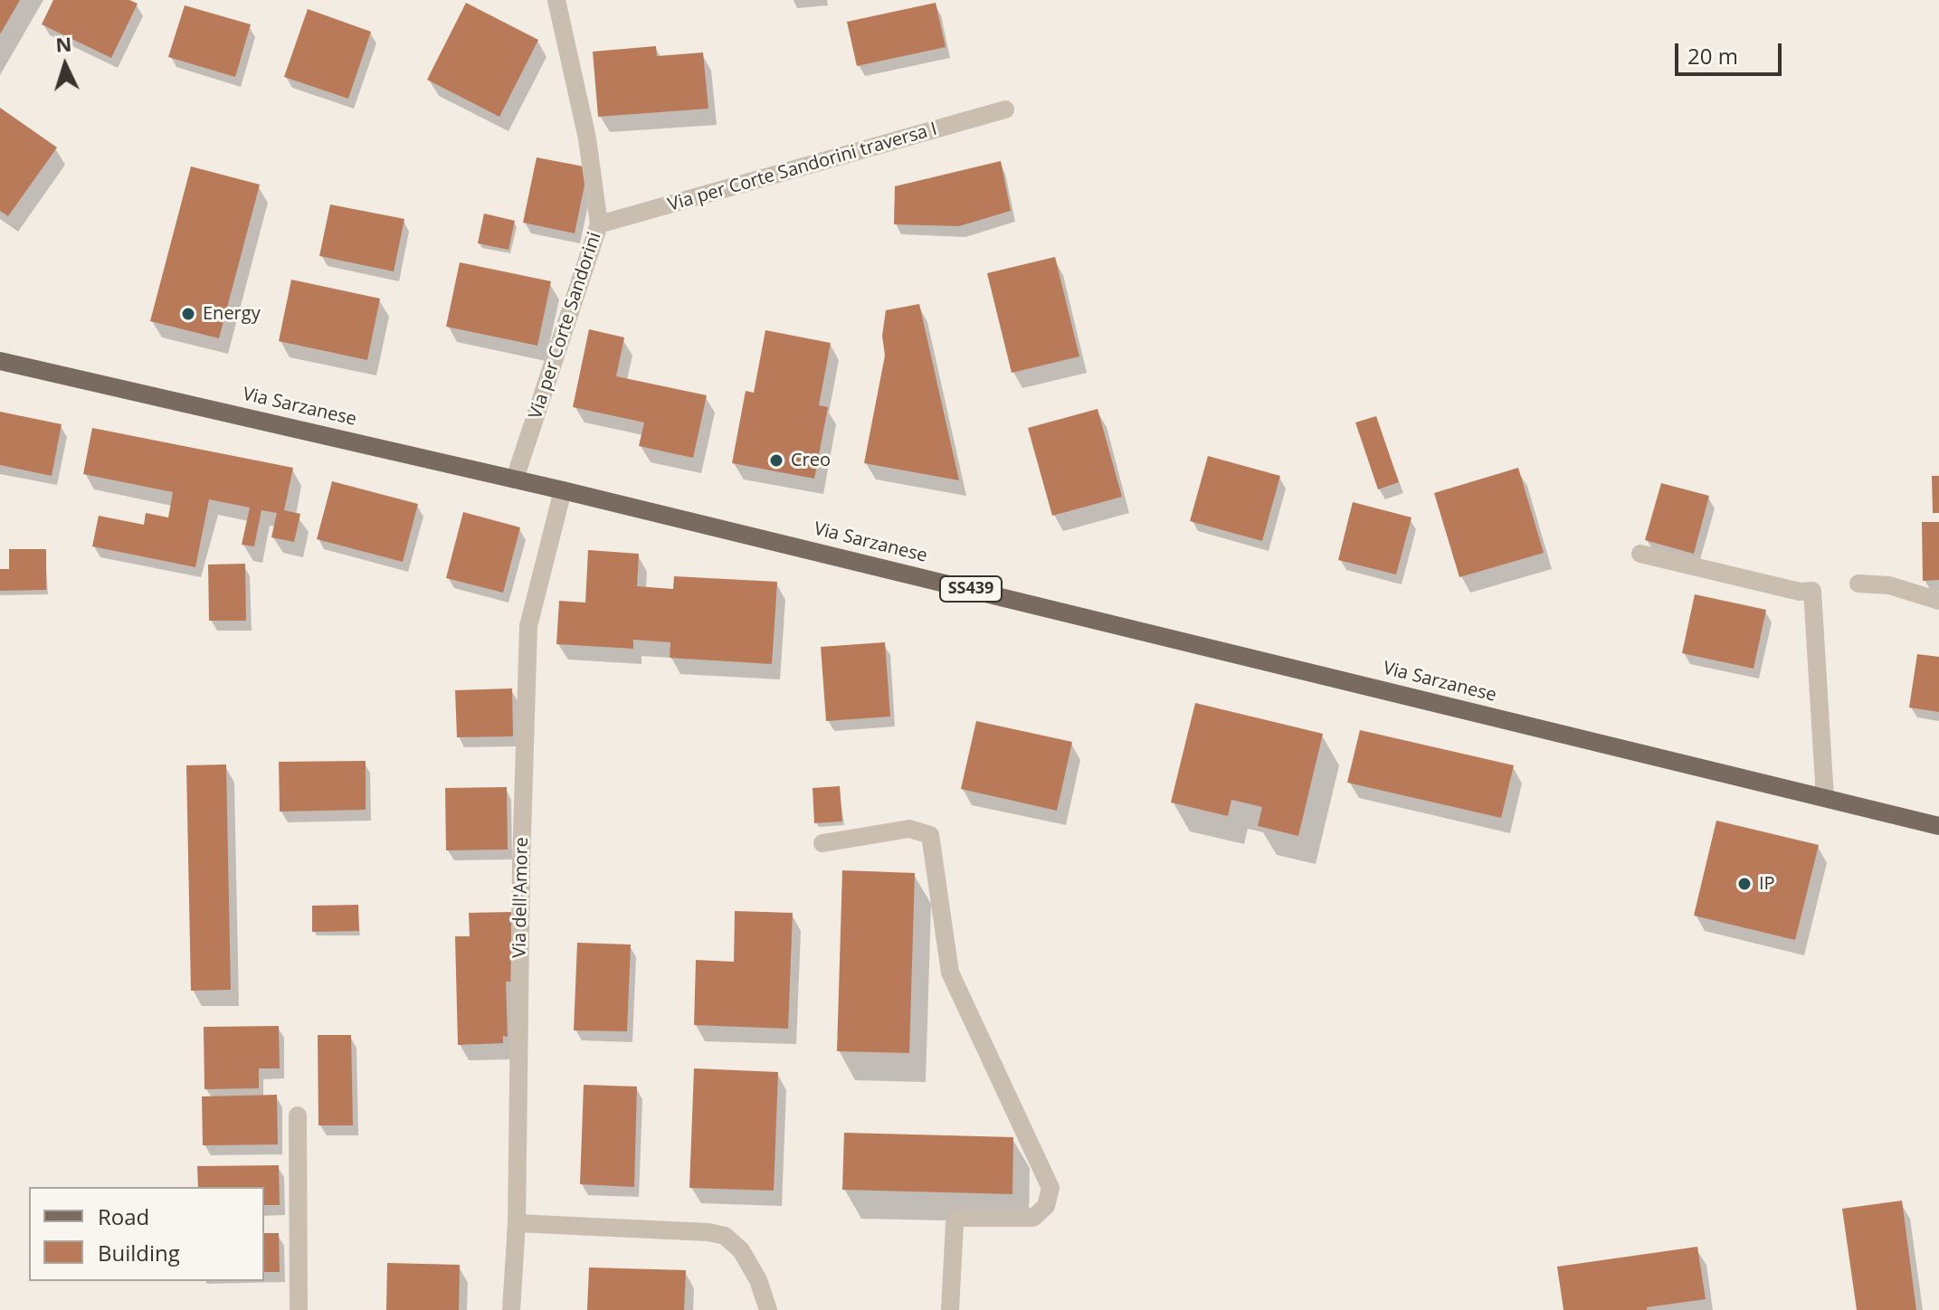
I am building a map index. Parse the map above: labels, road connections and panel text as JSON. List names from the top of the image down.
{
  "streets": {
    "main road": ["Via Sarzanese", "SS439"],
    "street": ["Via per Corte Sandorini traversa I", "Via per Corte Sandorini", "Via dell'Amore"]
  },
  "crossings": [
    ["Via per Corte Sandorini traversa I", "Via per Corte Sandorini"],
    ["Via per Corte Sandorini", "Via Sarzanese"],
    ["Via Sarzanese", "Via dell'Amore"]
  ],
  "places": ["Energy", "Creo", "IP"],
  "legend": ["Road", "Building"],
  "scale_bar": "20 m",
  "north": "top"
}
